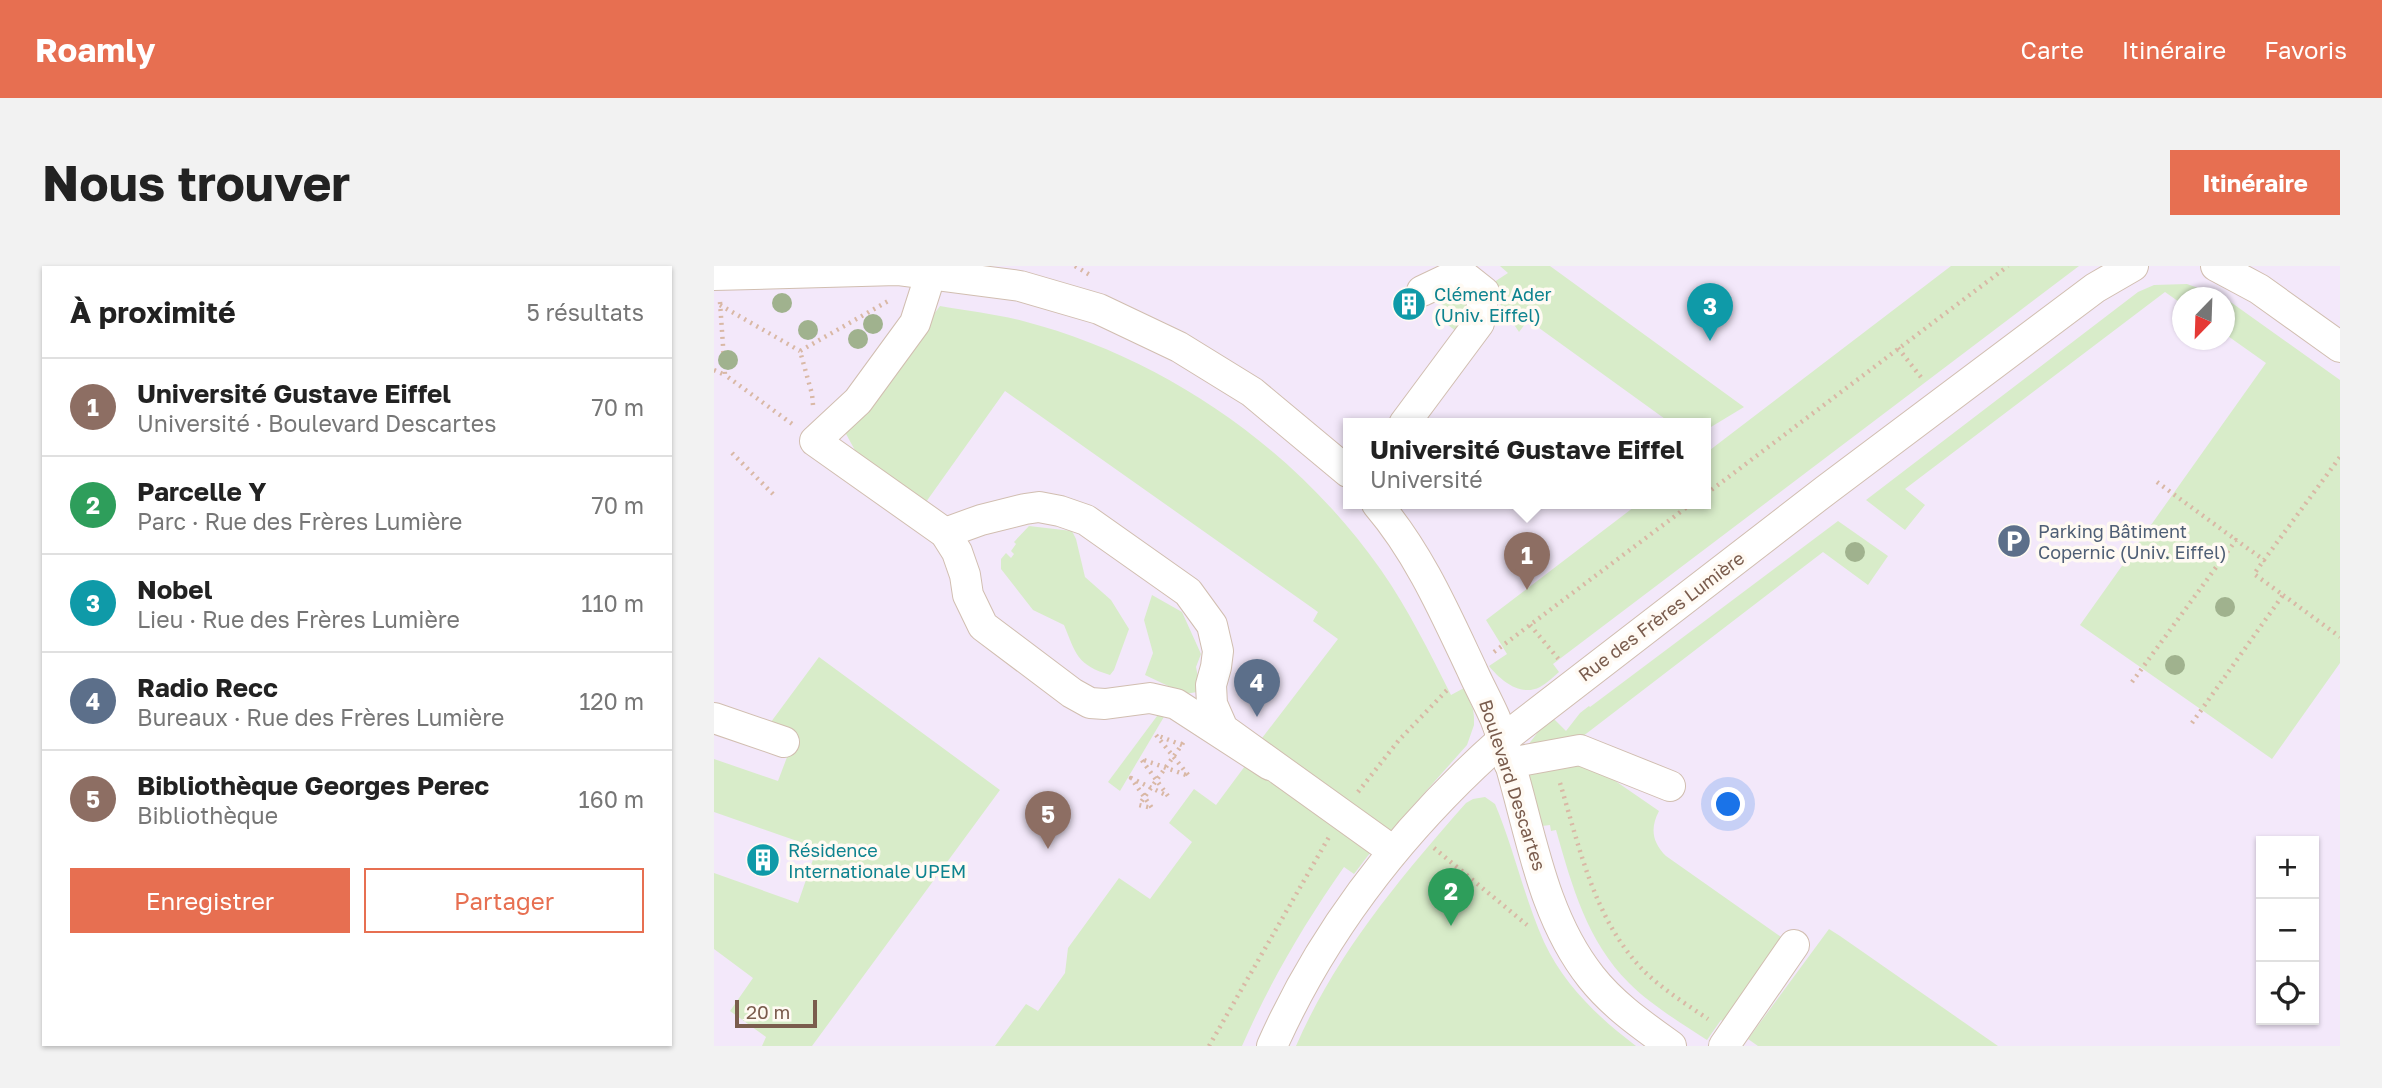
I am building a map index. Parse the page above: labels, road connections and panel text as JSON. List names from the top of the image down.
{
  "streets": {
    "street": ["Rue des Frères Lumière", "Boulevard Descartes"]
  },
  "crossings": [
    ["Rue des Frères Lumière", "Boulevard Descartes"]
  ],
  "places": {
    "building": ["Clément Ader (Univ. Eiffel)", "Résidence Internationale UPEM"],
    "parking": ["Parking Bâtiment Copernic (Univ. Eiffel)"]
  },
  "scale_bar": "20 m",
  "north": "bottom left",
  "page": {
    "header": "Roamly",
    "nav": ["Carte", "Itinéraire", "Favoris"],
    "buttons": [
      "Itinéraire",
      ["Enregistrer", "Partager"]
    ],
    "title": "Nous trouver",
    "heading": ["À proximité", "5 résultats"],
    "pins": [
      "3",
      "1",
      "4",
      "5",
      "2"
    ],
    "list": [
      {
        "mark": "1",
        "name": "Université Gustave Eiffel",
        "note": "Université · Boulevard Descartes",
        "value": "70 m"
      },
      {
        "mark": "2",
        "name": "Parcelle Y",
        "note": "Parc · Rue des Frères Lumière",
        "value": "70 m"
      },
      {
        "mark": "3",
        "name": "Nobel",
        "note": "Lieu · Rue des Frères Lumière",
        "value": "110 m"
      },
      {
        "mark": "4",
        "name": "Radio Recc",
        "note": "Bureaux · Rue des Frères Lumière",
        "value": "120 m"
      },
      {
        "mark": "5",
        "name": "Bibliothèque Georges Perec",
        "note": "Bibliothèque",
        "value": "160 m"
      }
    ],
    "popup": ["Université Gustave Eiffel", "Université"],
    "map_buttons": ["+", "−"],
    "scale": "20 m"
  }
}
